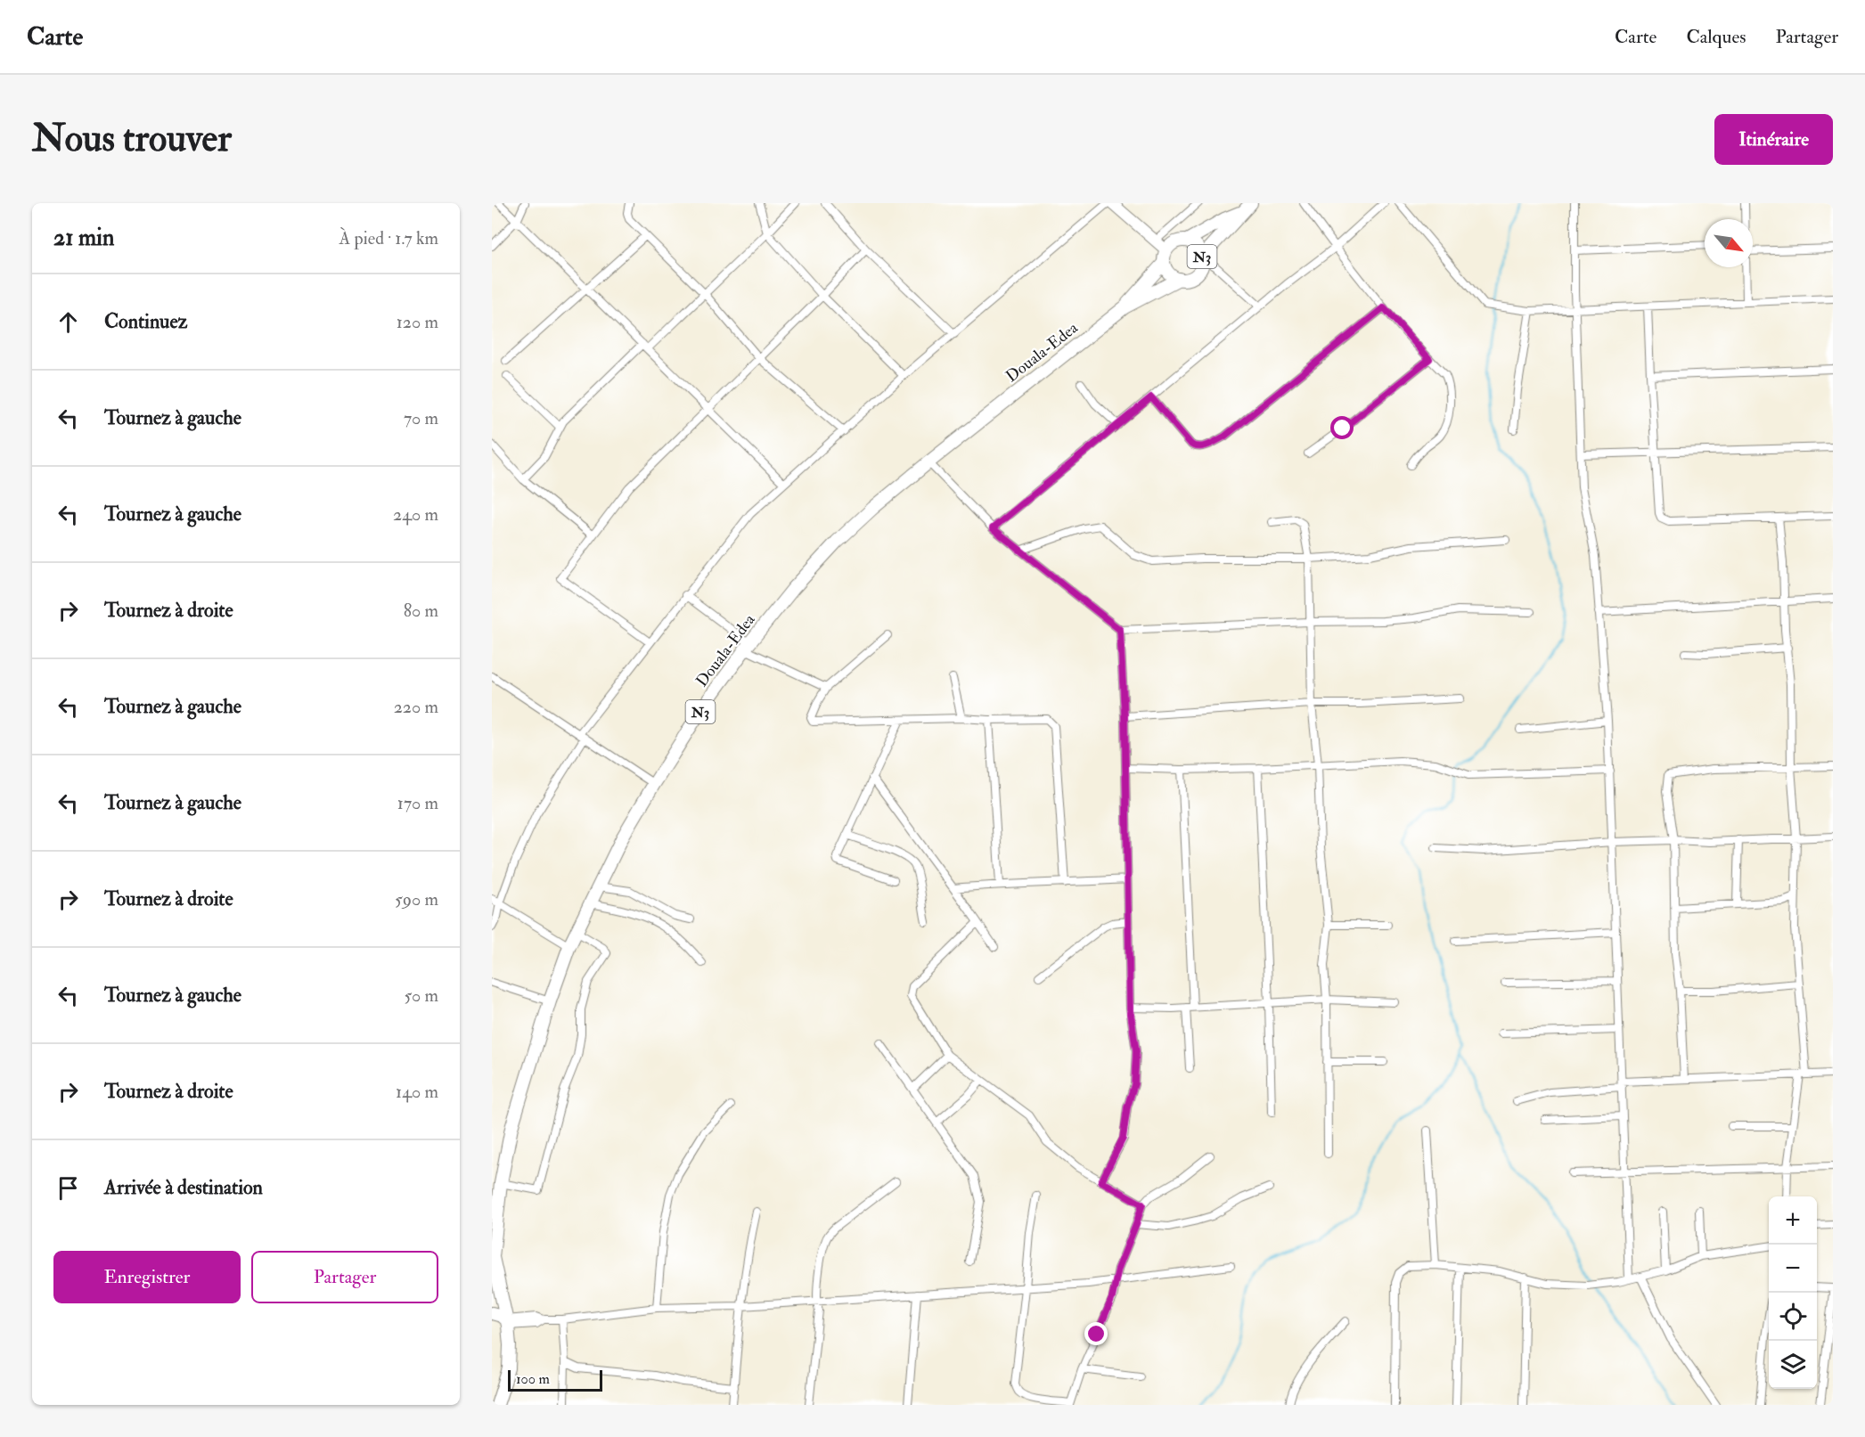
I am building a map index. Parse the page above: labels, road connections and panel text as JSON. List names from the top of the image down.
{
  "streets": {
    "highway": ["N3", "Douala-Edea"]
  },
  "crossings": [
    ["N3", "Douala-Edea"]
  ],
  "scale_bar": "100 m",
  "north": "bottom right",
  "page": {
    "header": "Carte",
    "nav": ["Carte", "Calques", "Partager"],
    "buttons": [
      "Itinéraire",
      ["Enregistrer", "Partager"]
    ],
    "title": "Nous trouver",
    "heading": ["21 min", "À pied · 1.7 km"],
    "list": [
      ["Continuez", "120 m"],
      ["Tournez à gauche", "70 m"],
      ["Tournez à gauche", "240 m"],
      ["Tournez à droite", "80 m"],
      ["Tournez à gauche", "220 m"],
      ["Tournez à gauche", "170 m"],
      ["Tournez à droite", "590 m"],
      ["Tournez à gauche", "50 m"],
      ["Tournez à droite", "140 m"],
      "Arrivée à destination"
    ],
    "map_buttons": ["+", "−"],
    "scale": "100 m"
  }
}
